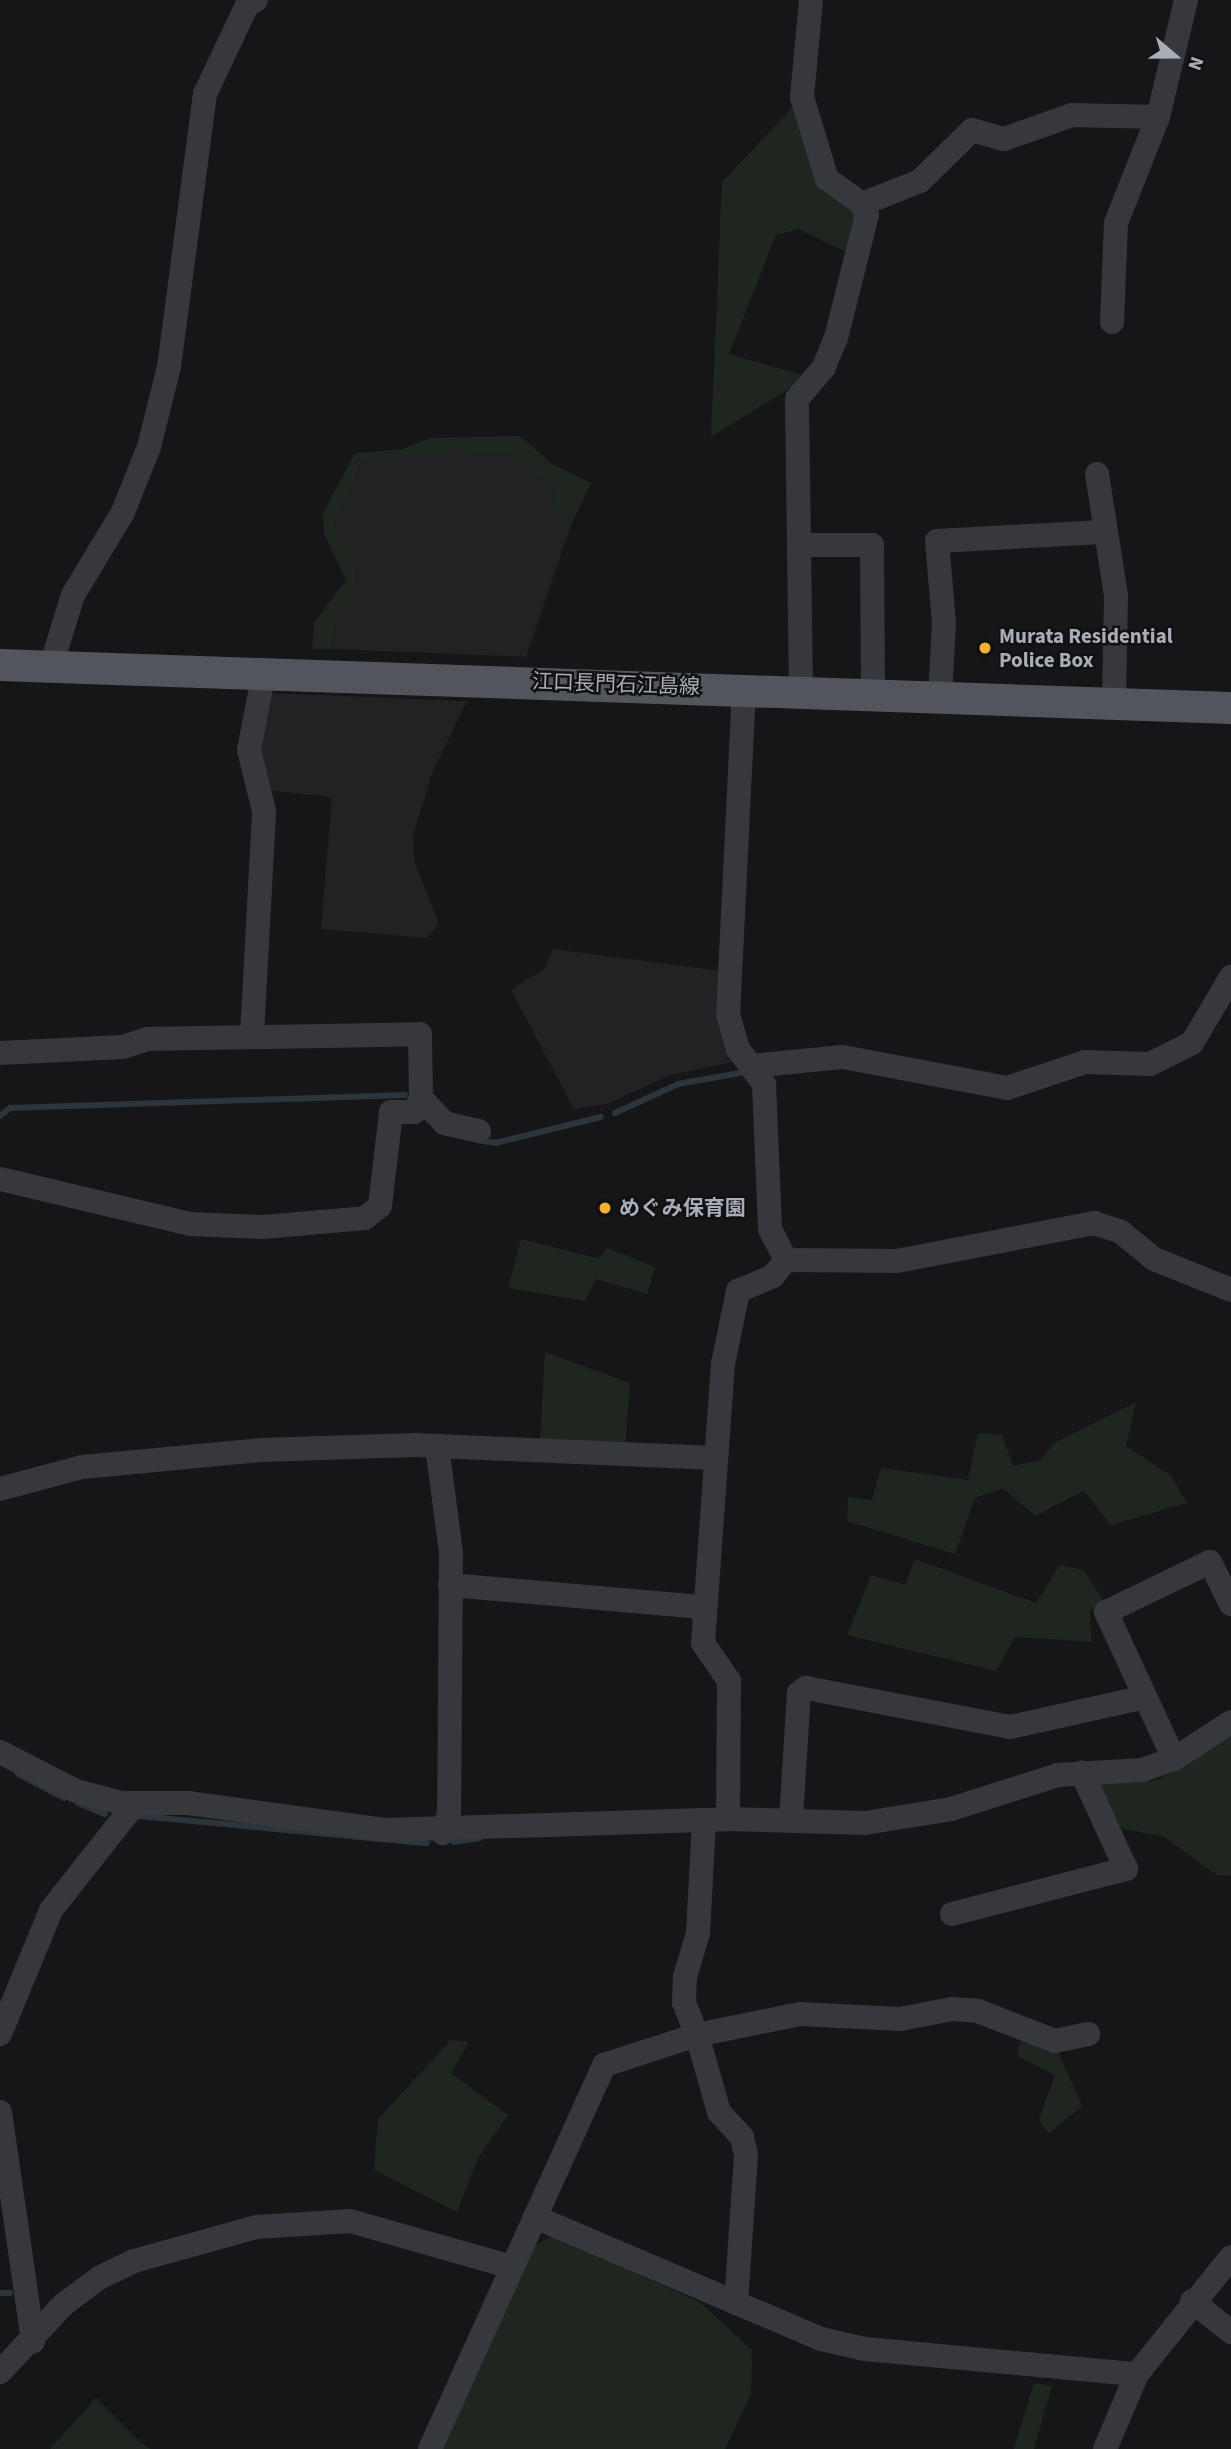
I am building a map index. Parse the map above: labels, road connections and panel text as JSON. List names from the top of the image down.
{
  "streets": {
    "main road": ["江口長門石江島線"]
  },
  "places": ["Murata Residential Police Box", "めぐみ保育園"],
  "north": "right"
}
